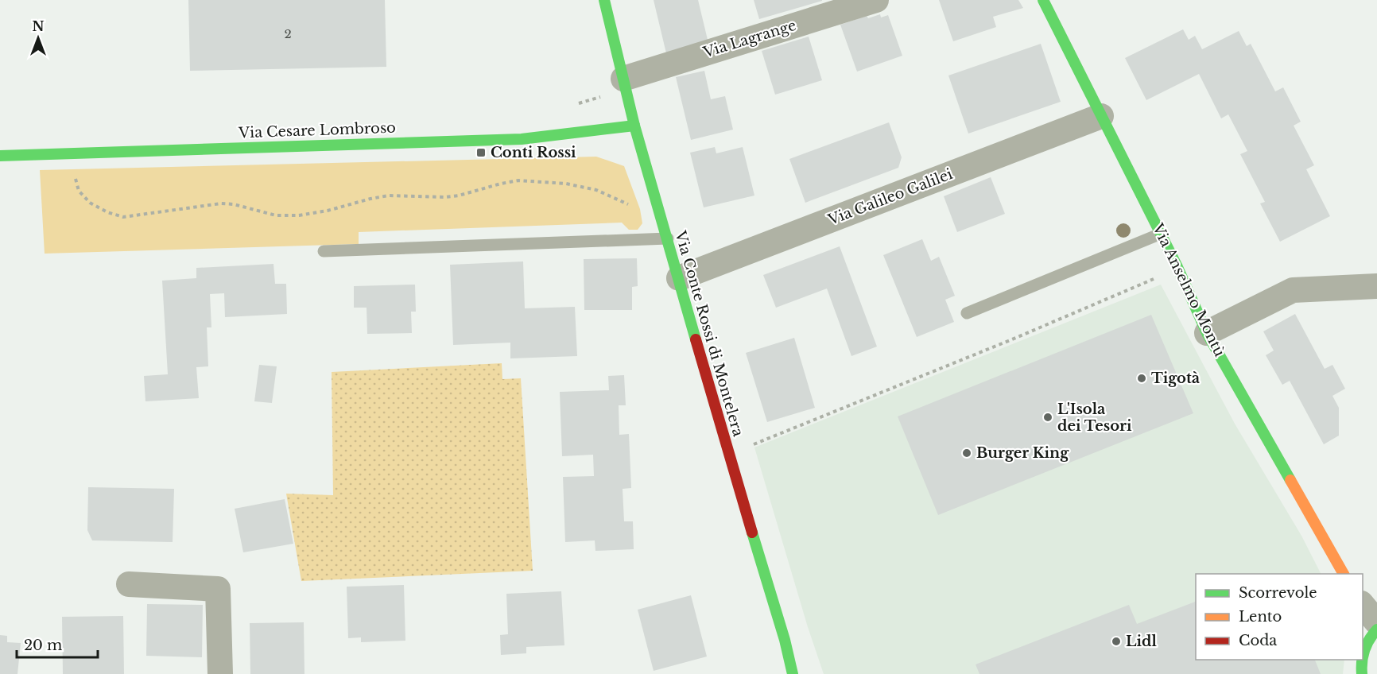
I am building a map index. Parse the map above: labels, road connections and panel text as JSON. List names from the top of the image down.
{
  "streets": {
    "street": [
      "Via Lagrange",
      "Via Cesare Lombroso",
      "Via Galileo Galilei",
      "Via Anselmo Montù",
      "Via Conte Rossi di Montelera"
    ]
  },
  "crossings": [
    ["Via Lagrange", "Via Conte Rossi di Montelera"],
    ["Via Cesare Lombroso", "Via Conte Rossi di Montelera"],
    ["Via Galileo Galilei", "Via Anselmo Montù"],
    ["Via Galileo Galilei", "Via Conte Rossi di Montelera"]
  ],
  "places": {
    "transit": ["Conti Rossi"],
    "other": [
      "Tigotà",
      "L'Isola dei Tesori",
      "Burger King",
      "Lidl"
    ]
  },
  "house_numbers": ["2"],
  "legend": ["Scorrevole", "Lento", "Coda"],
  "scale_bar": "20 m",
  "north": "top"
}
